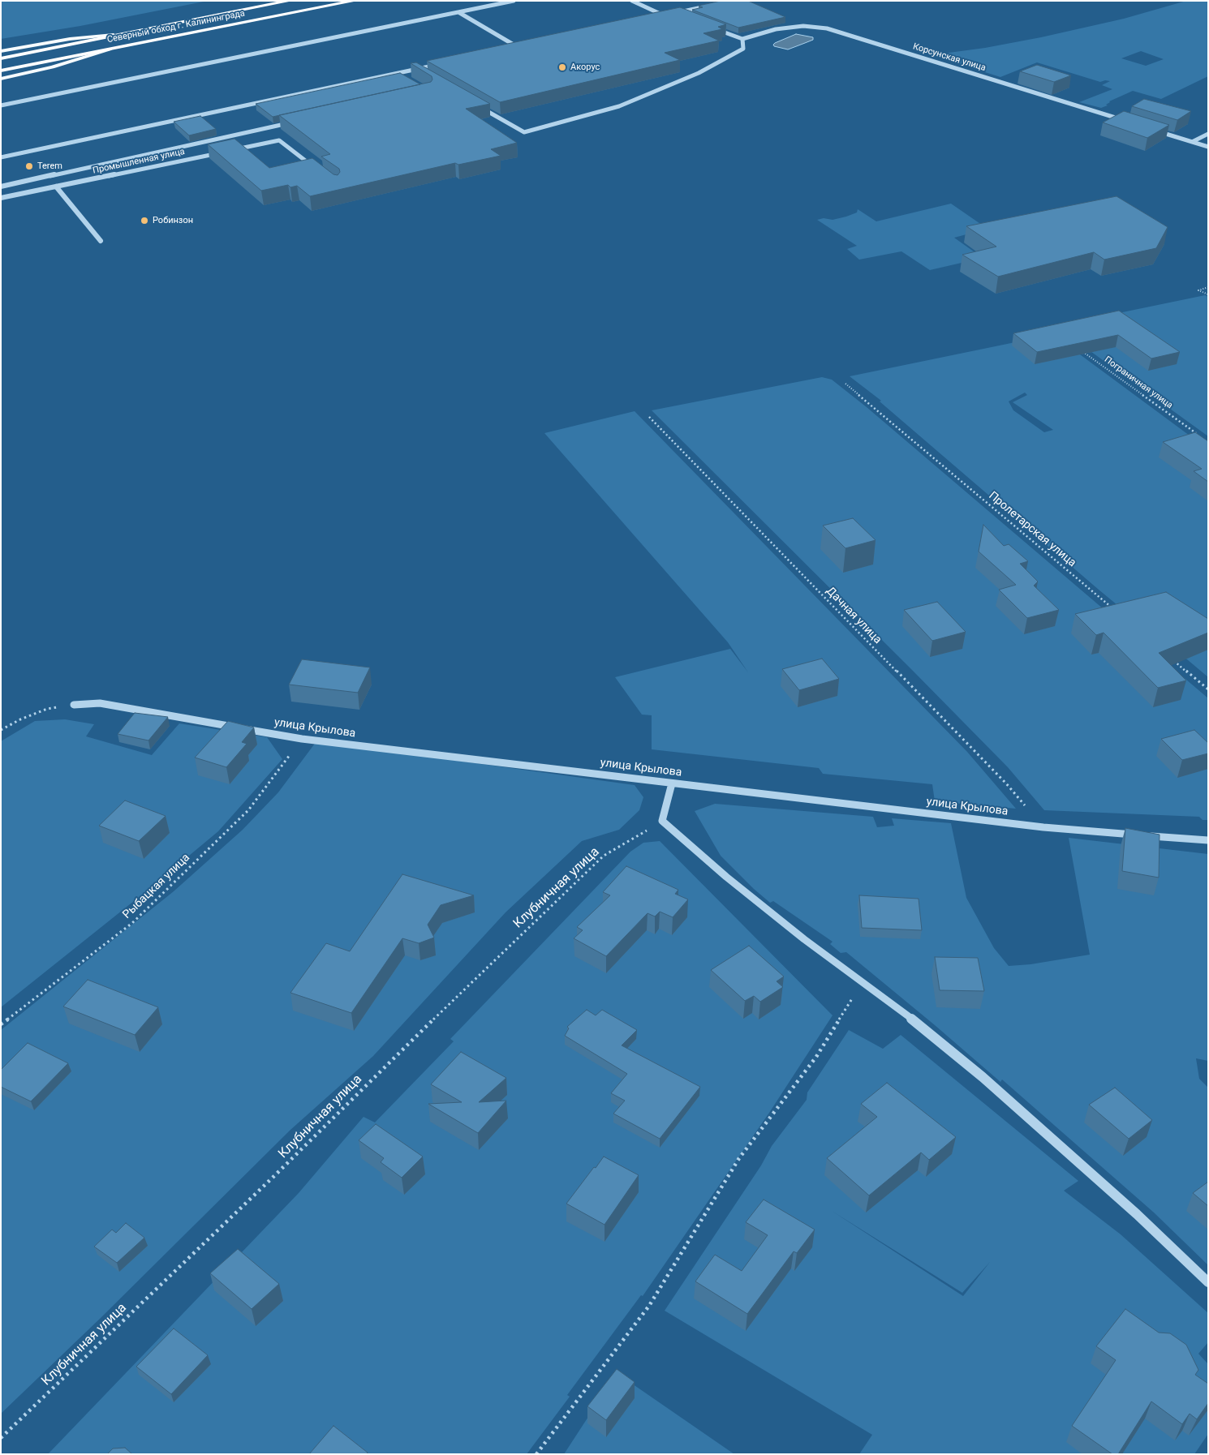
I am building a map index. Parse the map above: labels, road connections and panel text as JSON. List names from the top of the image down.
{
  "streets": {
    "highway": ["Северный обход г. Калининграда"],
    "street": ["Корсунская улица", "Промышленная улица", "улица Крылова"],
    "path": [
      "Пограничная улица",
      "Пролетарская улица",
      "Дачная улица",
      "Рыбацкая улица",
      "Клубничная улица"
    ]
  },
  "crossings": [
    ["Дачная улица", "улица Крылова"],
    ["улица Крылова", "Рыбацкая улица"]
  ],
  "places": ["Акорус", "Terem", "Робинзон"]
}
